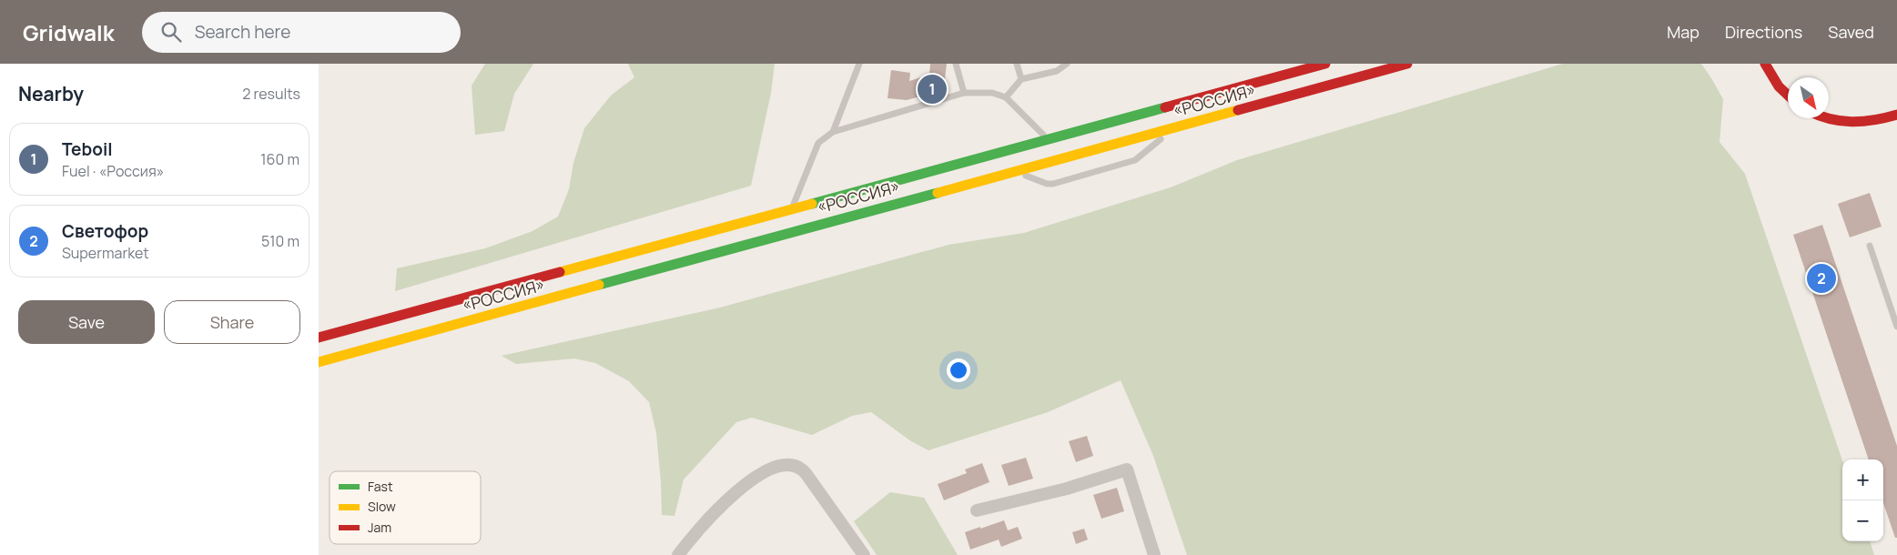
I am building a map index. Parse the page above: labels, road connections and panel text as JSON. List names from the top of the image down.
{
  "streets": {
    "main road": ["«РОССИЯ»"]
  },
  "legend": ["Fast", "Slow", "Jam"],
  "north": "bottom right",
  "page": {
    "header": "Gridwalk",
    "search": "Search here",
    "nav": ["Map", "Directions", "Saved"],
    "heading": ["Nearby", "2 results"],
    "pins": ["1", "2"],
    "list": [
      {
        "mark": "1",
        "name": "Teboil",
        "note": "Fuel · «Россия»",
        "value": "160 m"
      },
      {
        "mark": "2",
        "name": "Светофор",
        "note": "Supermarket",
        "value": "510 m"
      }
    ],
    "buttons": ["Save", "Share"],
    "map_buttons": ["+", "−"]
  }
}
